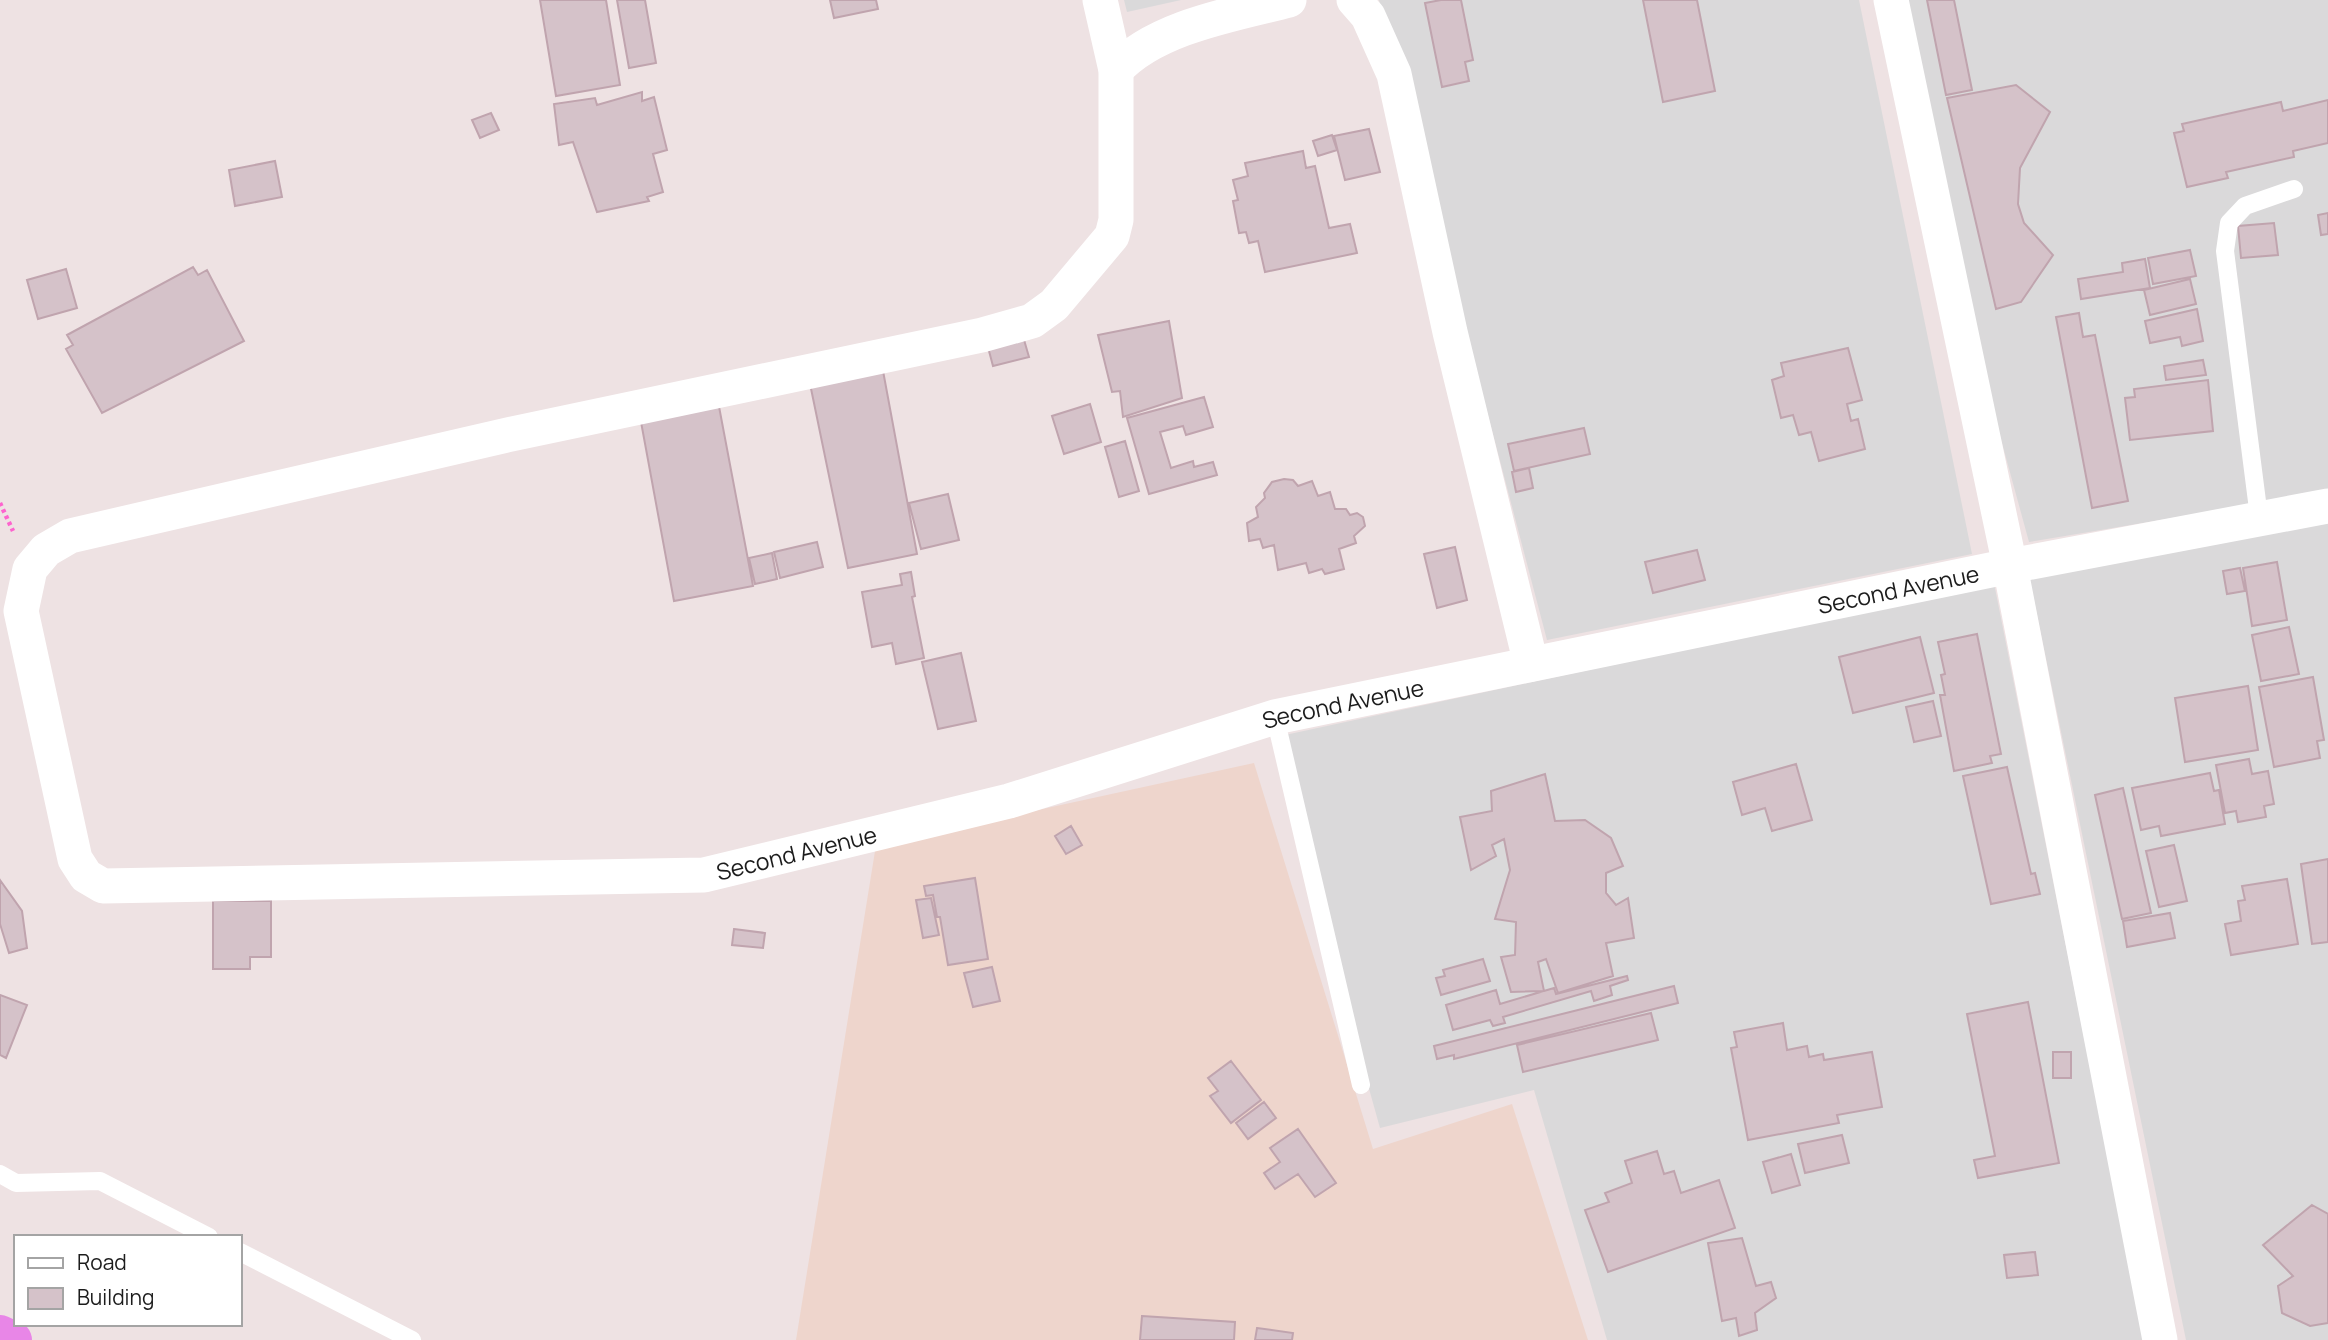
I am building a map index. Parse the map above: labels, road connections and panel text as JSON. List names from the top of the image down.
{
  "streets": {
    "street": ["Second Avenue"]
  },
  "legend": ["Road", "Building"]
}
